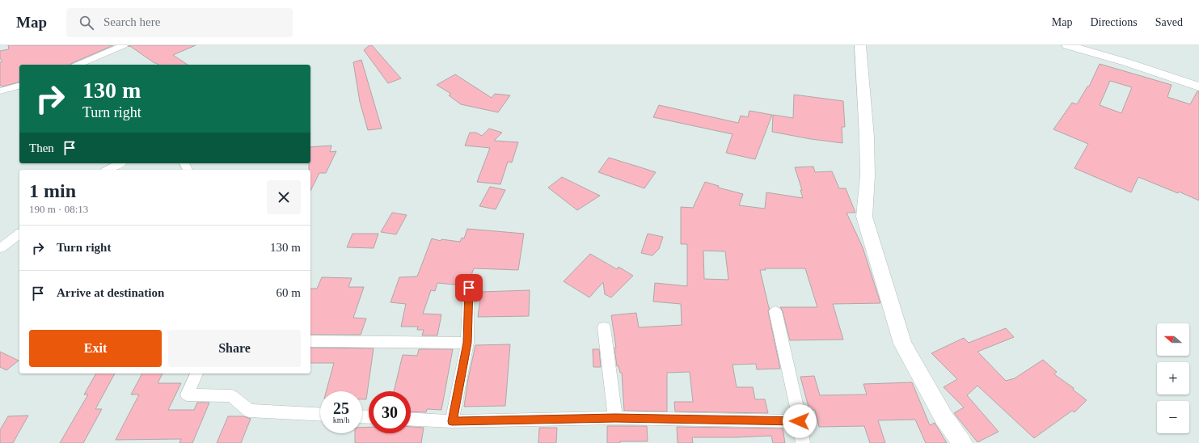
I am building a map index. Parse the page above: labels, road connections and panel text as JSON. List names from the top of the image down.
{
  "north": "left",
  "page": {
    "header": "Map",
    "search": "Search here",
    "nav": ["Map", "Directions", "Saved"],
    "turn": ["130 m", "Turn right"],
    "then": "Then",
    "heading": ["1 min", "190 m · 08:13"],
    "list": [
      {
        "name": "Turn right",
        "value": "130 m"
      },
      {
        "name": "Arrive at destination",
        "value": "60 m"
      }
    ],
    "map_buttons": ["+", "−"],
    "buttons": ["Exit", "Share"],
    "speed": "25 km/h",
    "limit": "30"
  }
}
